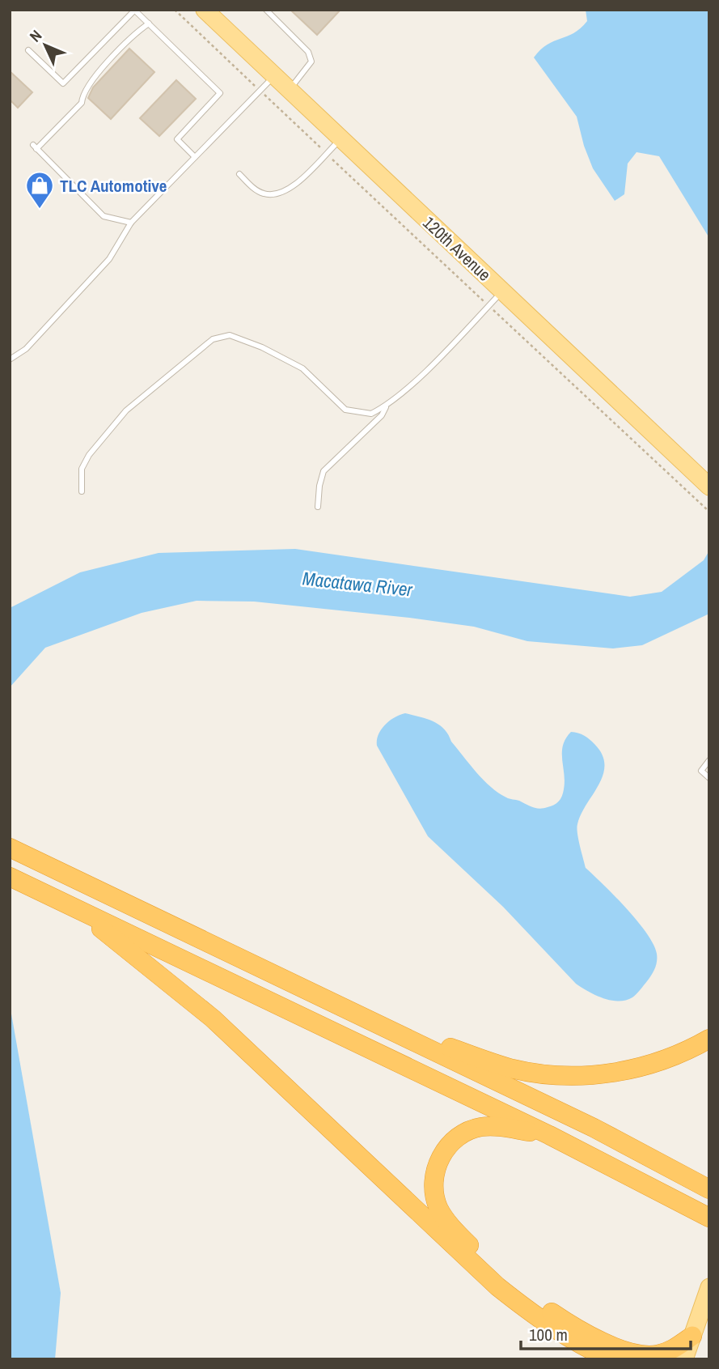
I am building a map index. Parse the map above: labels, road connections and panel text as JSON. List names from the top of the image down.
{
  "streets": {
    "main road": ["120th Avenue"]
  },
  "water": ["Macatawa River"],
  "places": {
    "shop": ["TLC Automotive"]
  },
  "scale_bar": "100 m",
  "north": "top left"
}
